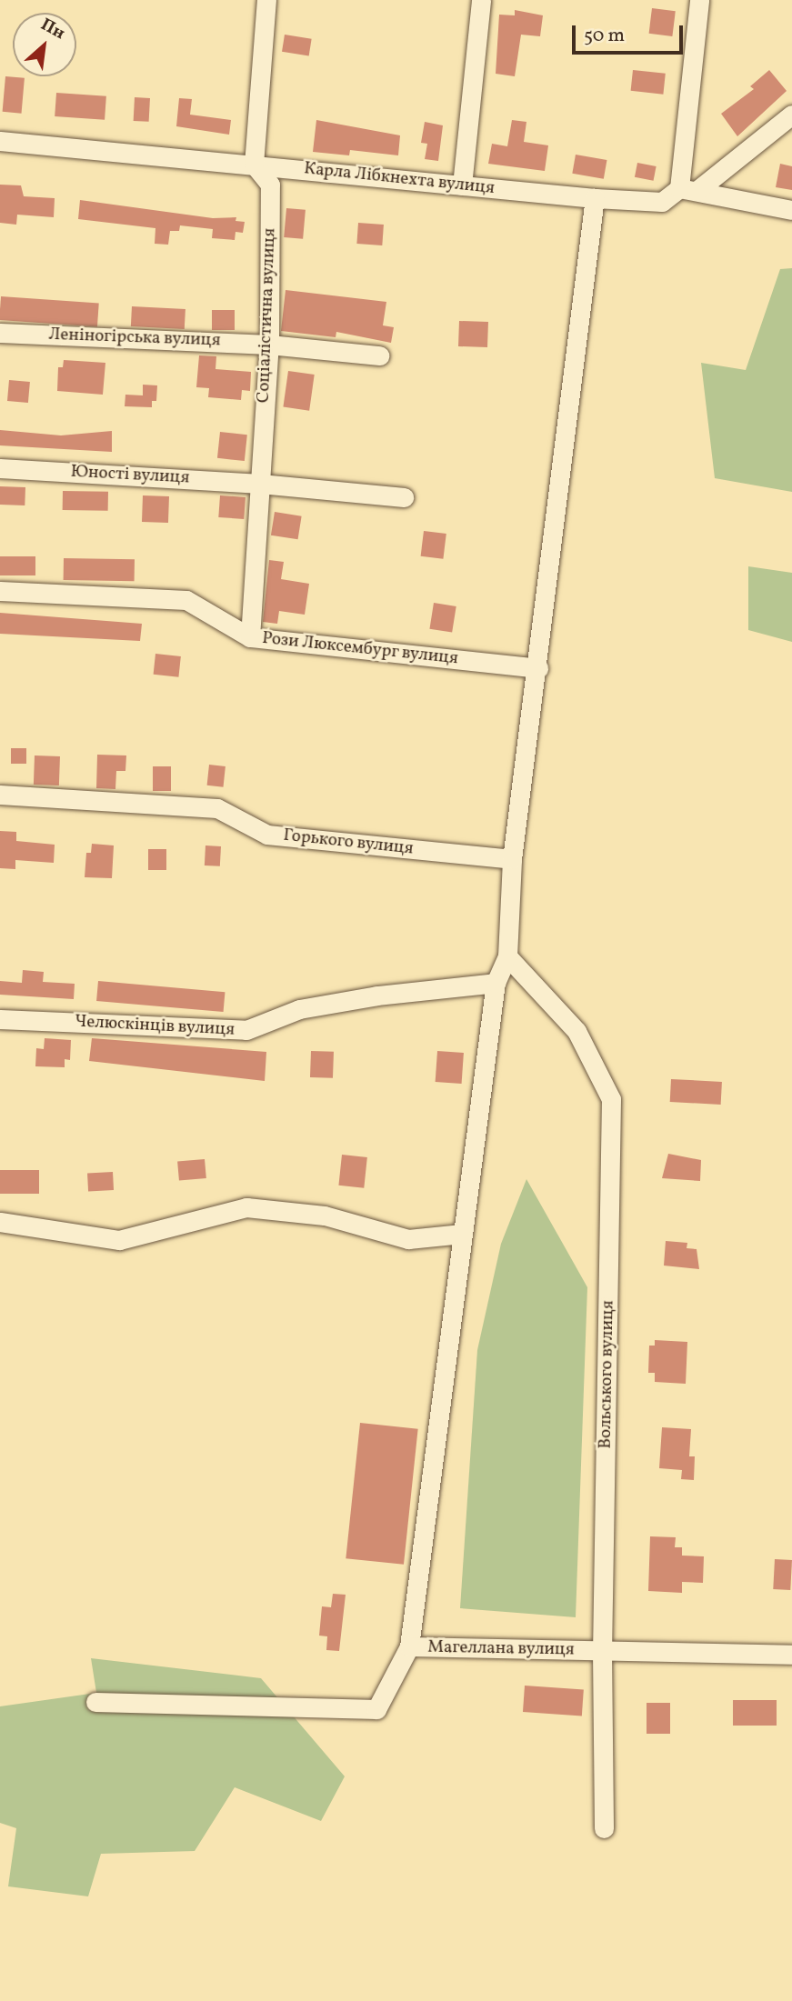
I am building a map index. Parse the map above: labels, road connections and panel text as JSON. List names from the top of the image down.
{
  "streets": {
    "street": [
      "Карла Лібкнехта вулиця",
      "Соціалістична вулиця",
      "Леніногірська вулиця",
      "Юності вулиця",
      "Рози Люксембург вулиця",
      "Горького вулиця",
      "Челюскінців вулиця",
      "Вольського вулиця",
      "Магеллана вулиця"
    ]
  },
  "crossings": [
    ["Карла Лібкнехта вулиця", "Соціалістична вулиця"],
    ["Соціалістична вулиця", "Леніногірська вулиця"],
    ["Соціалістична вулиця", "Юності вулиця"],
    ["Соціалістична вулиця", "Рози Люксембург вулиця"],
    ["Вольського вулиця", "Магеллана вулиця"]
  ],
  "scale_bar": "50 m",
  "north": "top right"
}
